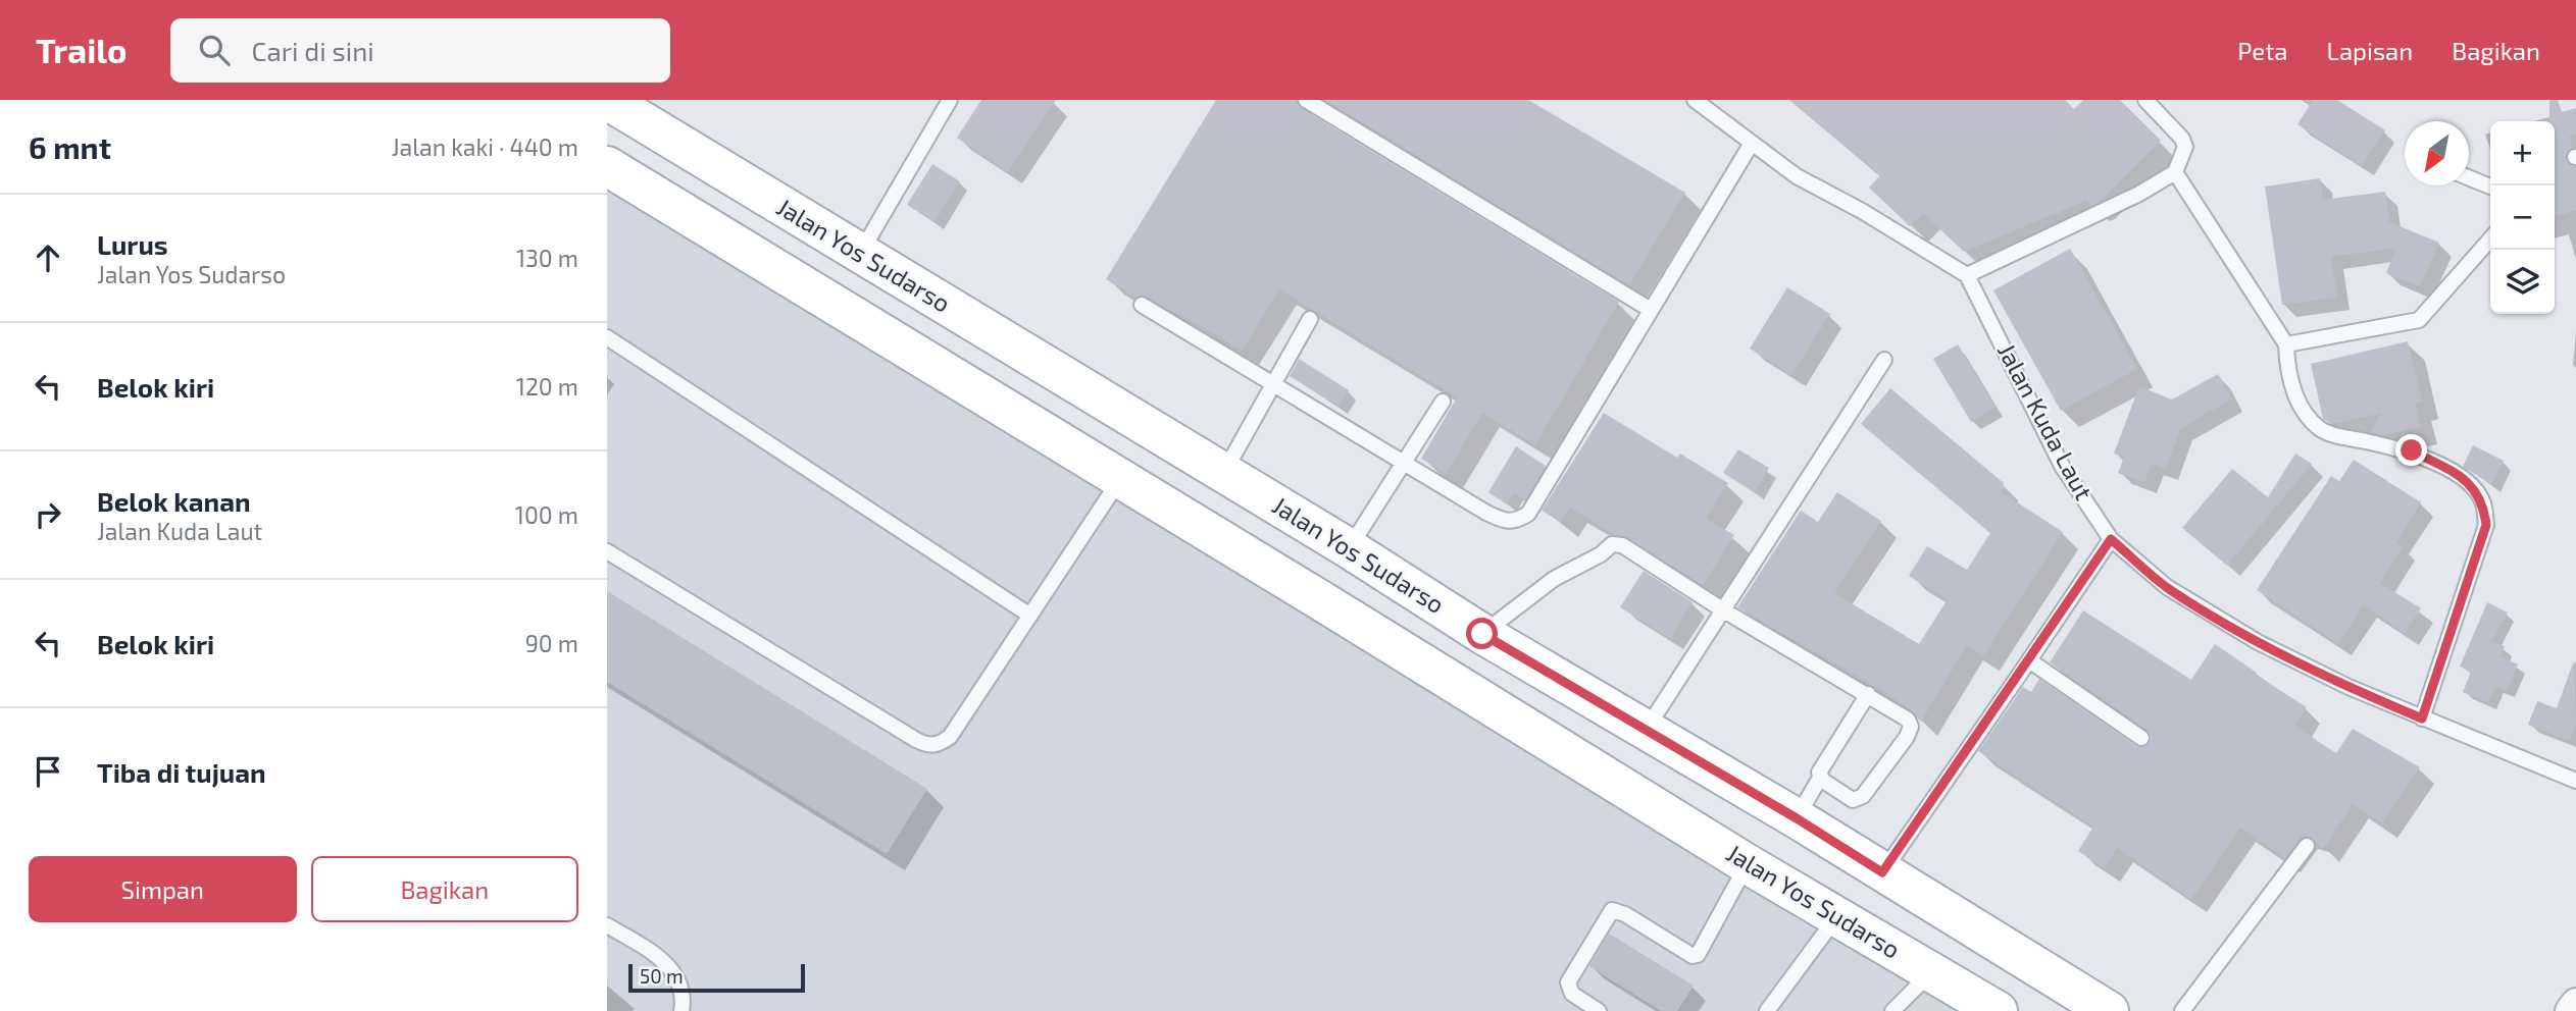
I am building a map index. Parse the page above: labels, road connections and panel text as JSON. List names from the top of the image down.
{
  "streets": {
    "main road": ["Jalan Yos Sudarso"],
    "lane": ["Jalan Kuda Laut"]
  },
  "scale_bar": "50 m",
  "north": "bottom left",
  "page": {
    "header": "Trailo",
    "search": "Cari di sini",
    "nav": ["Peta", "Lapisan", "Bagikan"],
    "heading": ["6 mnt", "Jalan kaki · 440 m"],
    "map_buttons": ["+", "−"],
    "list": [
      ["Lurus", "Jalan Yos Sudarso", "130 m"],
      ["Belok kiri", "120 m"],
      ["Belok kanan", "Jalan Kuda Laut", "100 m"],
      ["Belok kiri", "90 m"],
      "Tiba di tujuan"
    ],
    "buttons": ["Simpan", "Bagikan"],
    "scale": "50 m"
  }
}
